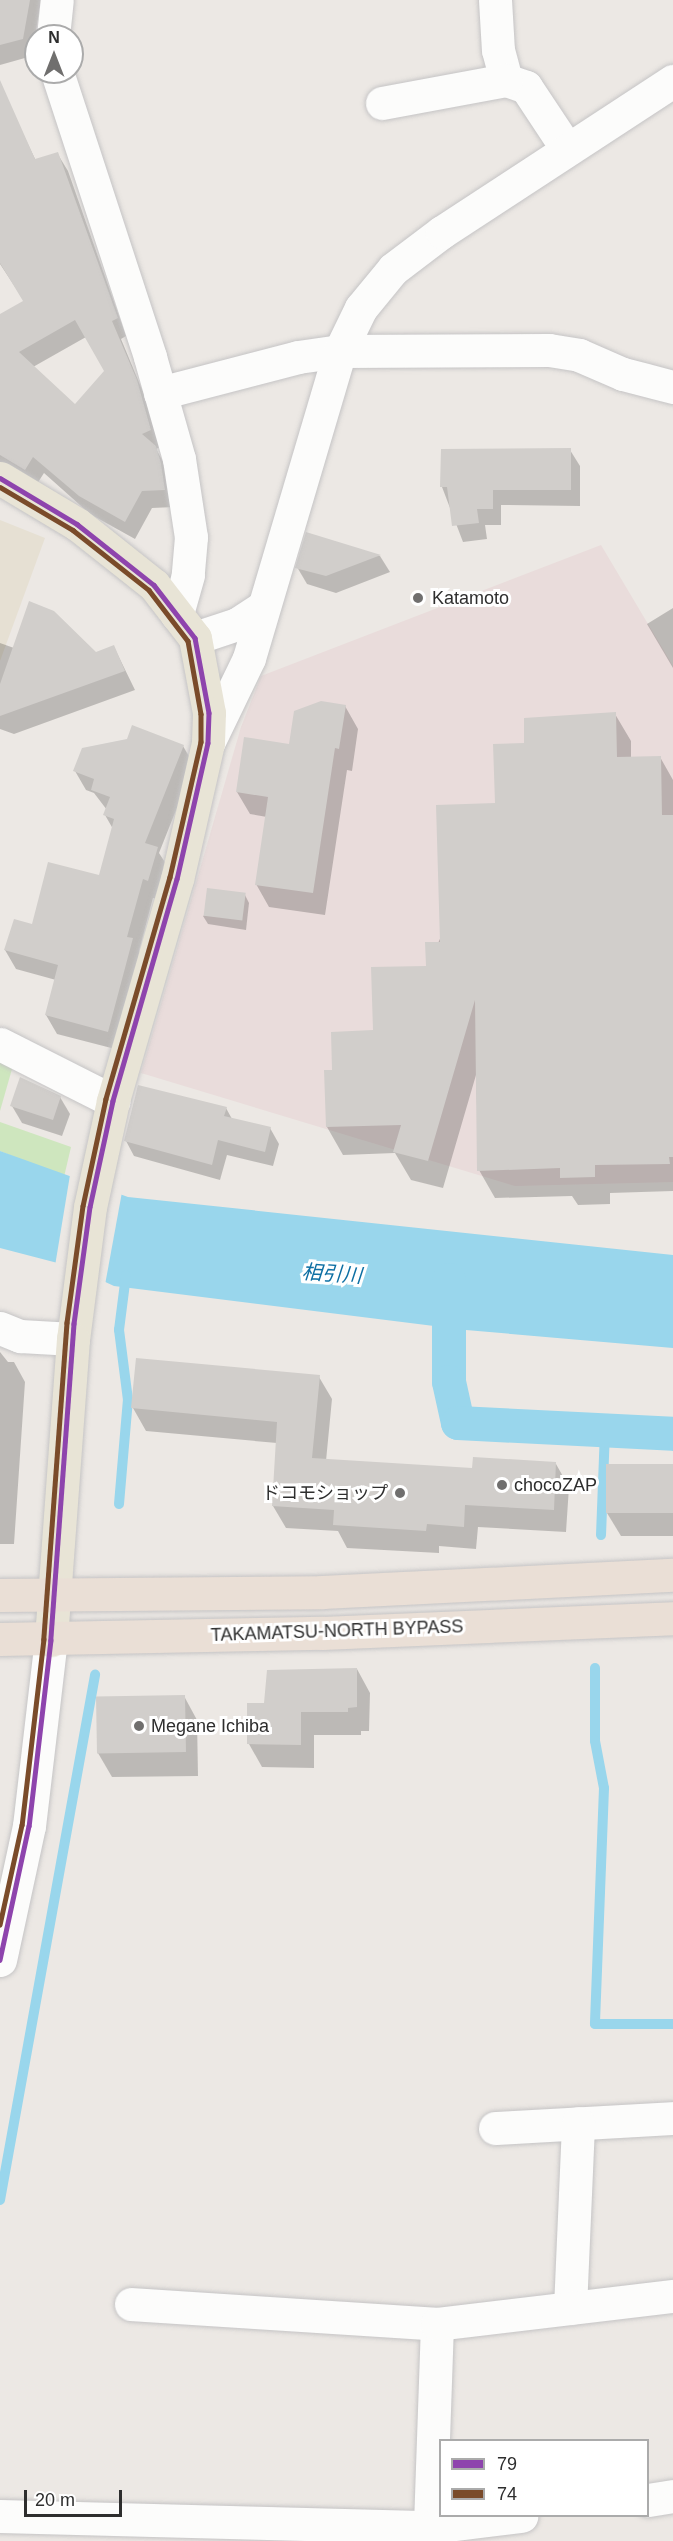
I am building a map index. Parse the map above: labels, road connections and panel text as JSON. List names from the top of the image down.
{
  "streets": {
    "highway": ["TAKAMATSU-NORTH BYPASS"]
  },
  "water": ["相引川"],
  "places": [
    "Katamoto",
    "chocoZAP",
    "ドコモショップ",
    "Megane Ichiba"
  ],
  "lines": ["transit line 79", "transit line 74"],
  "legend": ["79", "74"],
  "scale_bar": "20 m",
  "north": "top"
}
